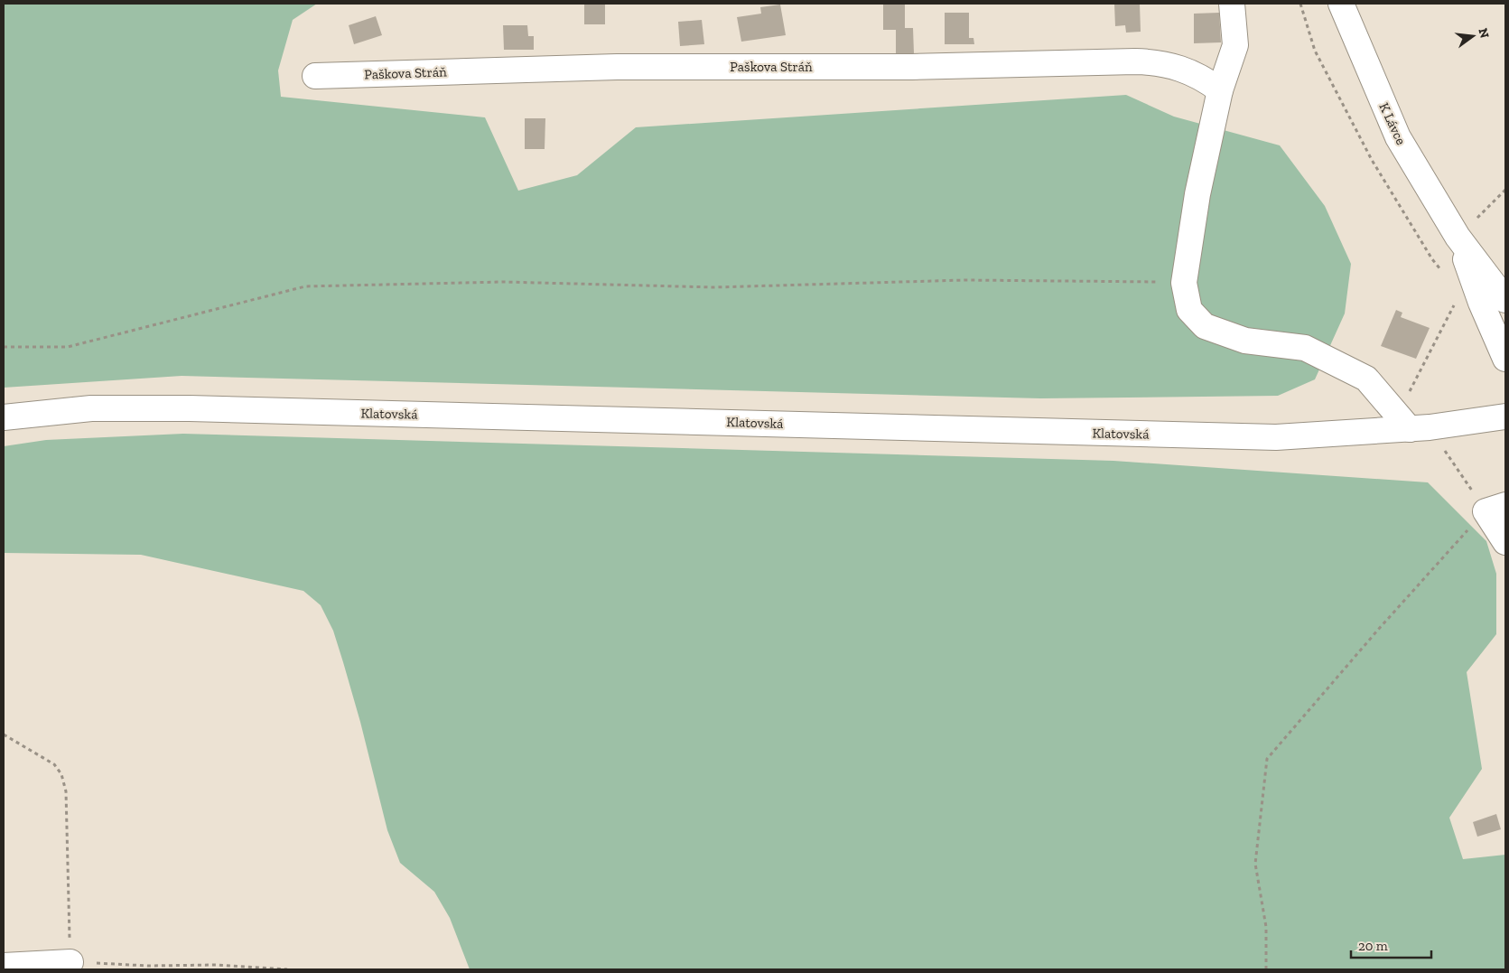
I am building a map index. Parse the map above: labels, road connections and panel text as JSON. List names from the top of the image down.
{
  "streets": {
    "street": ["Paškova Stráň", "K Lávce", "Klatovská"]
  },
  "scale_bar": "20 m",
  "north": "right"
}
